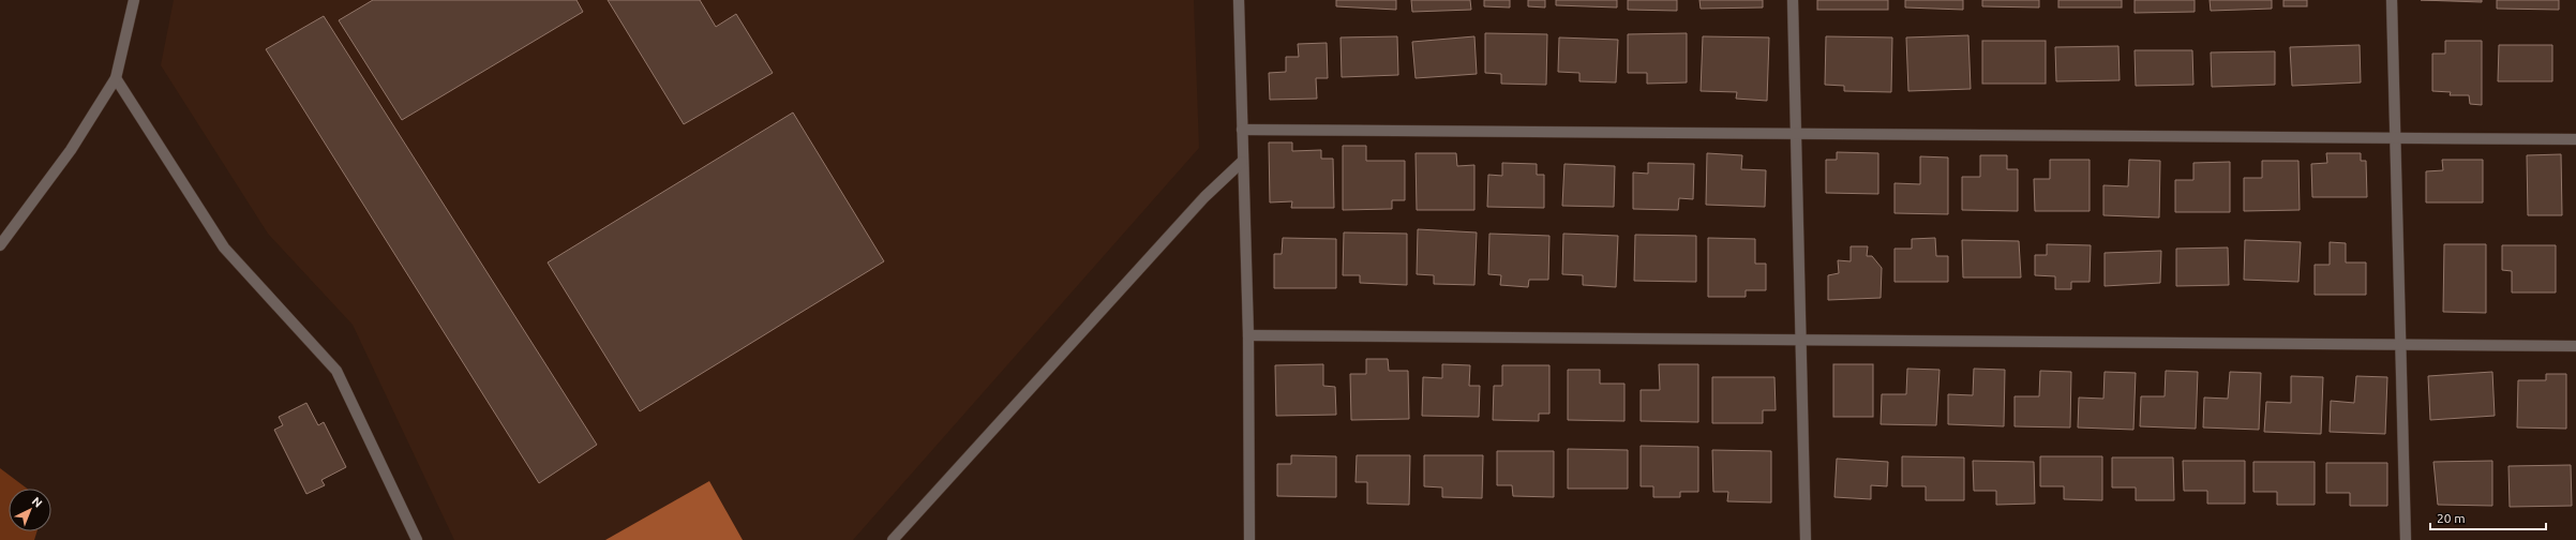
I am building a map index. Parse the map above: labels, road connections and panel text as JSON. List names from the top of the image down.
{
  "scale_bar": "20 m",
  "north": "top right"
}
